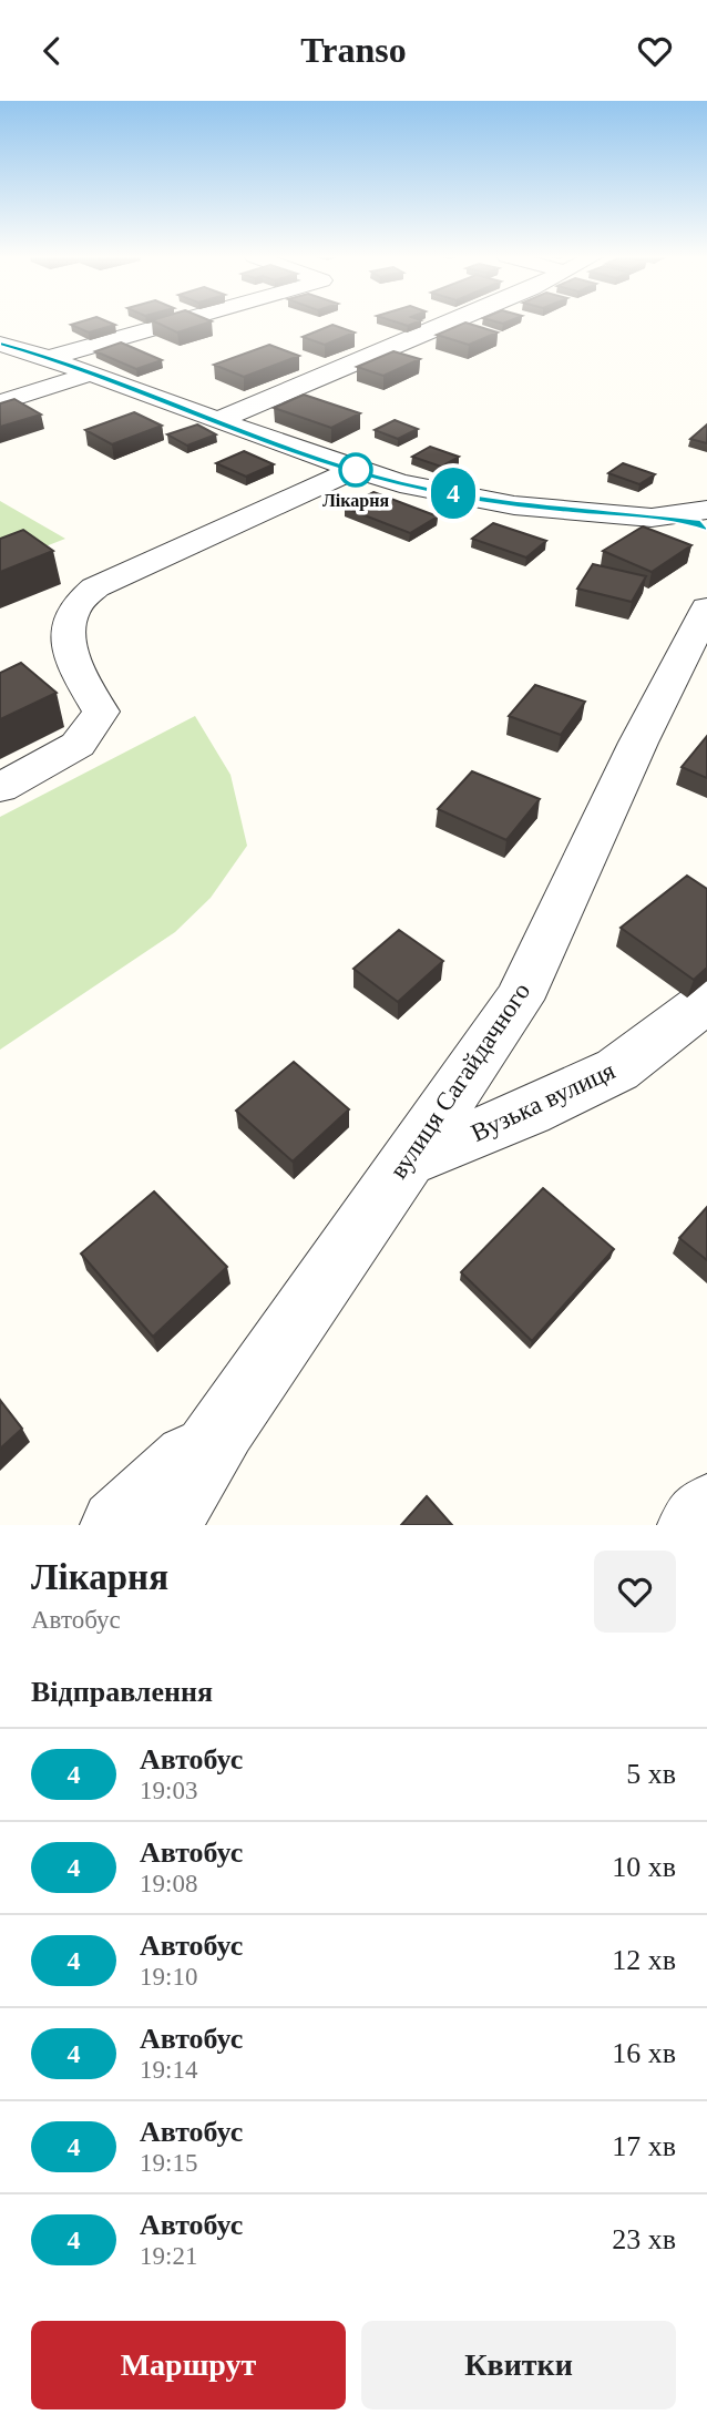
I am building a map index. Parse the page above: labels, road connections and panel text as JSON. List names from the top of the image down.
{
  "streets": {
    "street": ["вулиця Сагайдачного", "Вузька вулиця"]
  },
  "crossings": [
    ["вулиця Сагайдачного", "Вузька вулиця"]
  ],
  "places": ["Лікарня"],
  "lines": ["bus line 4"],
  "page": {
    "header": "Transo",
    "on_map": "4",
    "heading": [
      ["Лікарня", "Автобус"],
      "Відправлення"
    ],
    "list": [
      {
        "mark": "4",
        "name": "Автобус",
        "note": "19:03",
        "value": "5 хв"
      },
      {
        "mark": "4",
        "name": "Автобус",
        "note": "19:08",
        "value": "10 хв"
      },
      {
        "mark": "4",
        "name": "Автобус",
        "note": "19:10",
        "value": "12 хв"
      },
      {
        "mark": "4",
        "name": "Автобус",
        "note": "19:14",
        "value": "16 хв"
      },
      {
        "mark": "4",
        "name": "Автобус",
        "note": "19:15",
        "value": "17 хв"
      },
      {
        "mark": "4",
        "name": "Автобус",
        "note": "19:21",
        "value": "23 хв"
      }
    ],
    "buttons": ["Маршрут", "Квитки"]
  }
}
